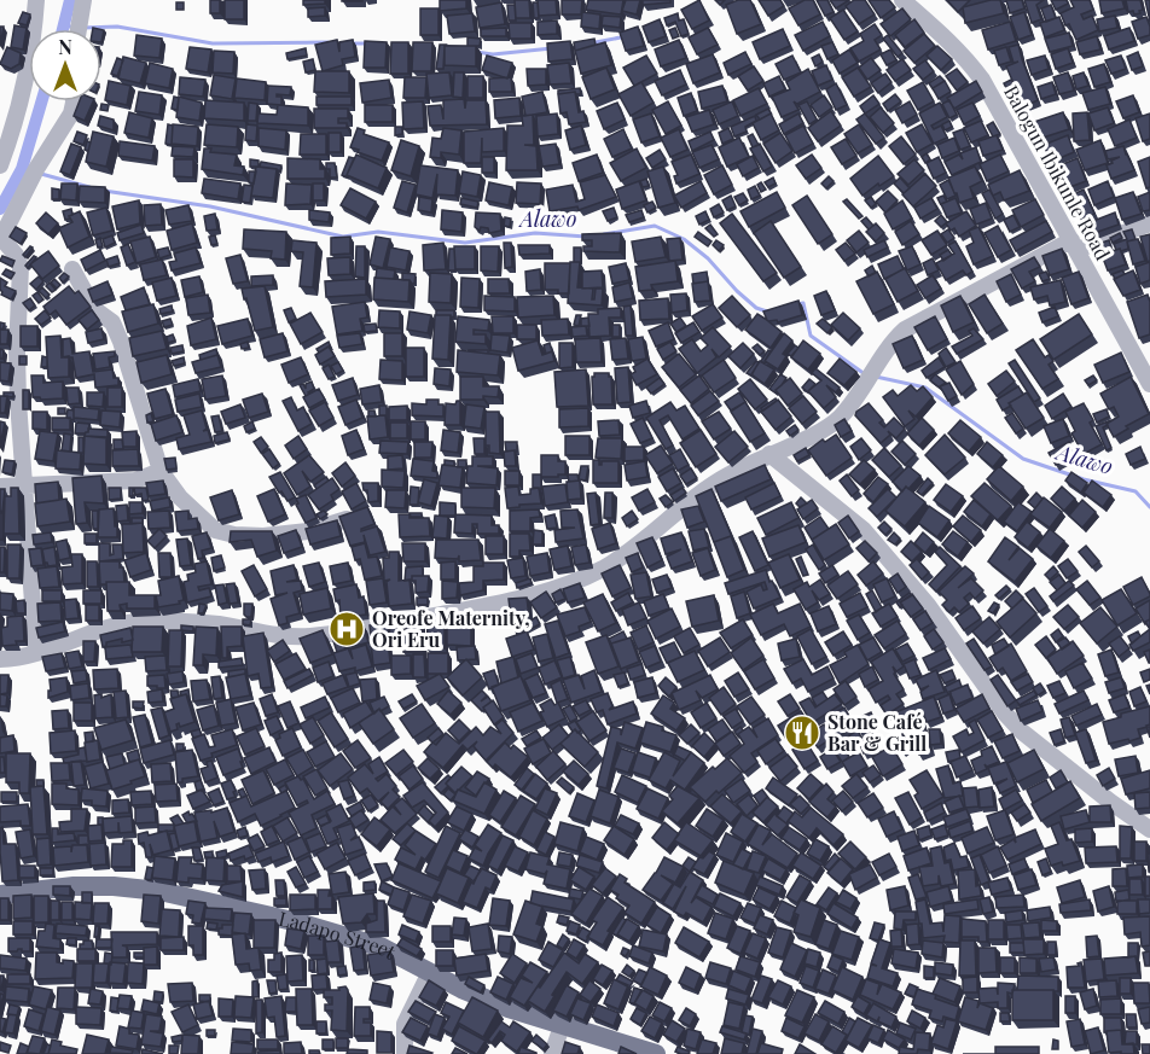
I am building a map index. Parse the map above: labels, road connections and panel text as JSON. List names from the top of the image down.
{
  "streets": {
    "main road": ["Ladapo Street"],
    "street": ["Balogun Ibikunle Road"]
  },
  "water": ["Alawo"],
  "places": {
    "hospital": ["Oreofe Maternity, Ori Eru"],
    "restaurant": ["Stone Café Bar & Grill"]
  },
  "north": "top"
}
